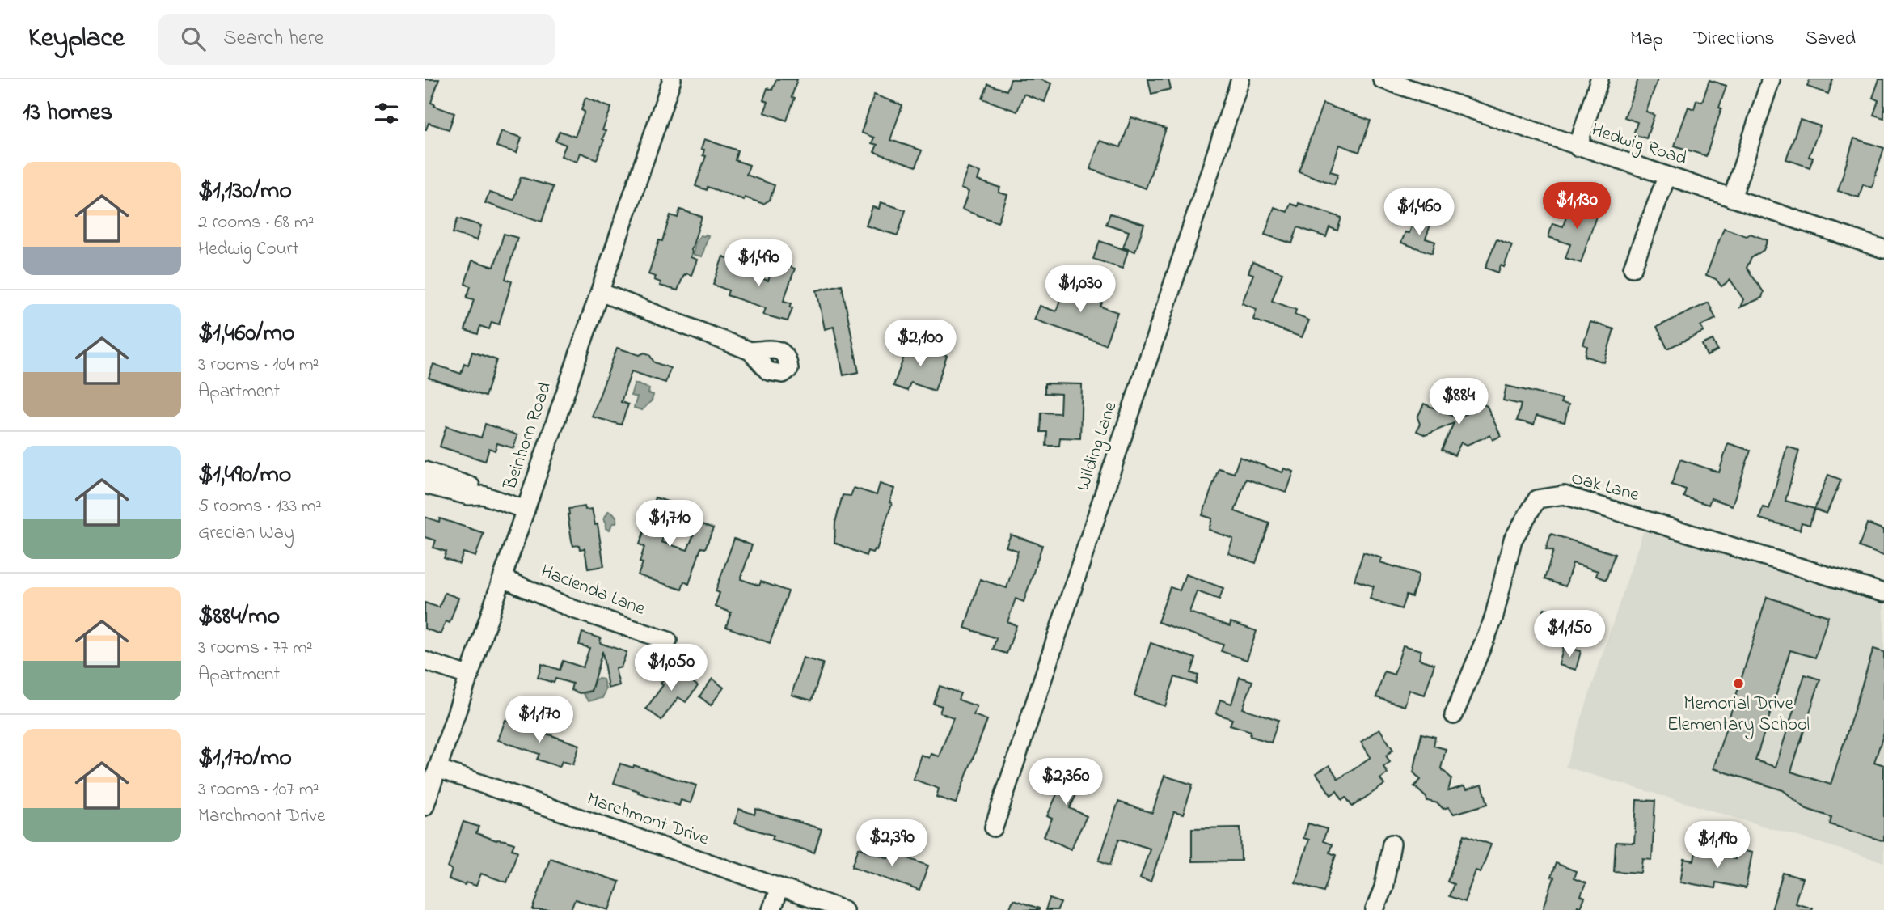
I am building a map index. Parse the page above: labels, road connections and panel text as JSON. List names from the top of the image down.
{
  "streets": {
    "street": [
      "Hedwig Road",
      "Beinhorn Road",
      "Wilding Lane",
      "Oak Lane",
      "Hacienda Lane",
      "Marchmont Drive"
    ]
  },
  "crossings": [
    ["Beinhorn Road", "Hacienda Lane"],
    ["Beinhorn Road", "Marchmont Drive"]
  ],
  "places": ["Memorial Drive Elementary School"],
  "page": {
    "header": "Keyplace",
    "search": "Search here",
    "nav": ["Map", "Directions", "Saved"],
    "heading": "13 homes",
    "list": [
      {
        "name": "$1,130/mo",
        "note": "2 rooms · 68 m² · Hedwig Court"
      },
      {
        "name": "$1,460/mo",
        "note": "3 rooms · 104 m² · Apartment"
      },
      {
        "name": "$1,490/mo",
        "note": "5 rooms · 133 m² · Grecian Way"
      },
      {
        "name": "$884/mo",
        "note": "3 rooms · 77 m² · Apartment"
      },
      {
        "name": "$1,170/mo",
        "note": "3 rooms · 107 m² · Marchmont Drive"
      }
    ],
    "price": [
      "$1,130",
      "$1,460",
      "$1,490",
      "$1,030",
      "$2,100",
      "$884",
      "$1,710",
      "$1,150",
      "$1,050",
      "$1,170",
      "$2,360",
      "$2,390",
      "$1,190"
    ]
  }
}
